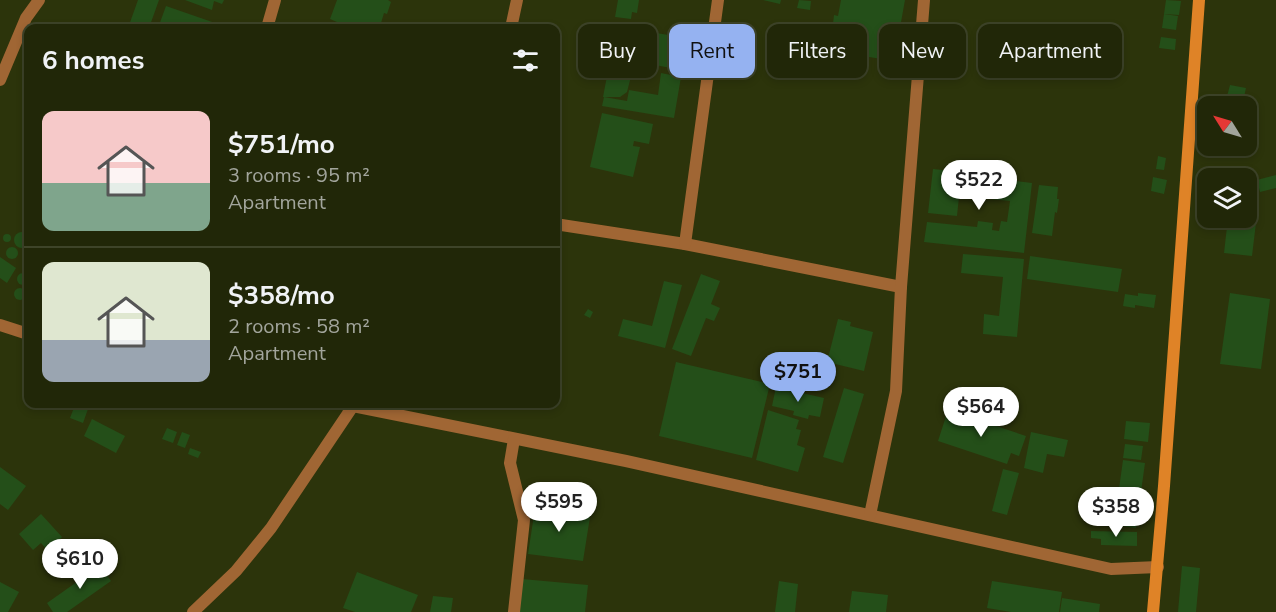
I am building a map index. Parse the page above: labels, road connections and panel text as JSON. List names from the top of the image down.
{
  "north": "top left",
  "page": {
    "chip": [
      "Buy",
      "Rent",
      "Filters",
      "New",
      "Apartment"
    ],
    "heading": "6 homes",
    "list": [
      {
        "name": "$751/mo",
        "note": "3 rooms · 95 m² · Apartment"
      },
      {
        "name": "$358/mo",
        "note": "2 rooms · 58 m² · Apartment"
      }
    ],
    "price": [
      "$522",
      "$751",
      "$564",
      "$595",
      "$358",
      "$610"
    ]
  }
}
